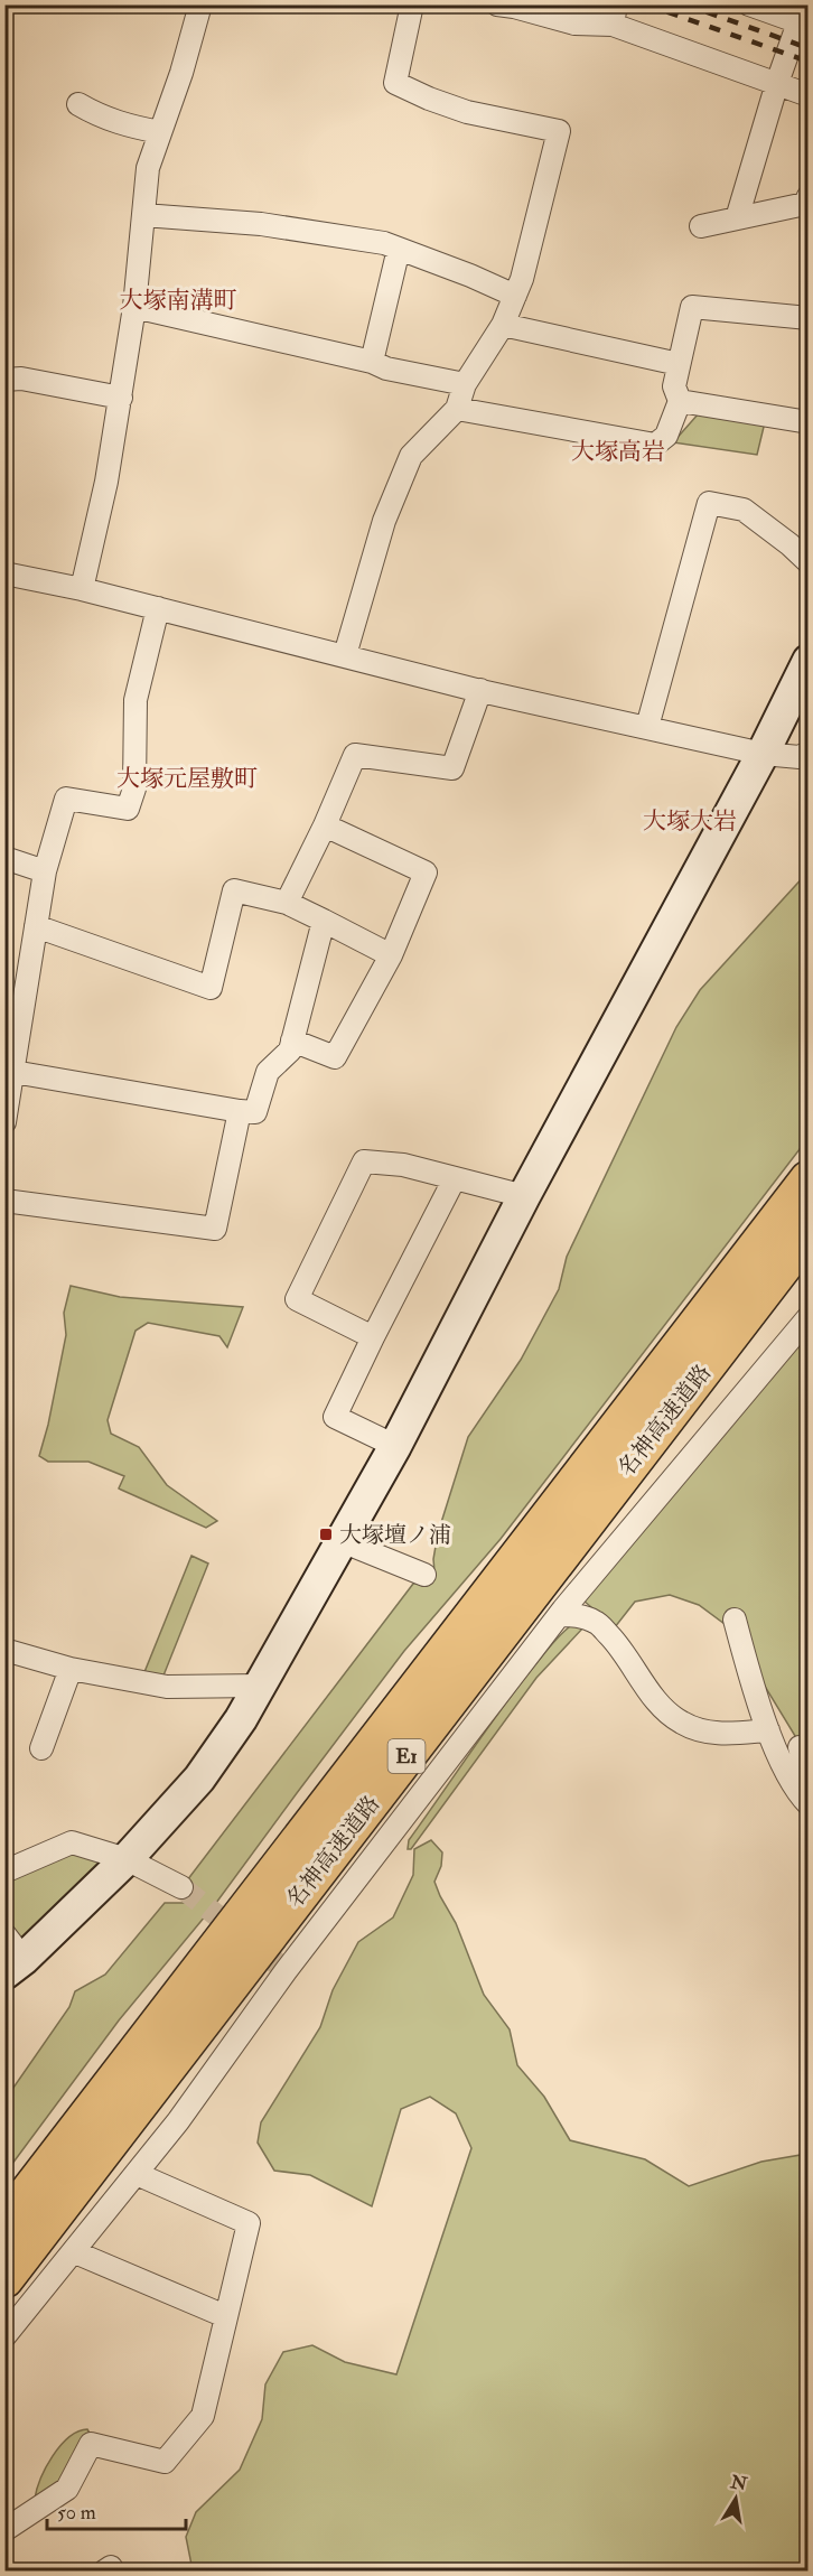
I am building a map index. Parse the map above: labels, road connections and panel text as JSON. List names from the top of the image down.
{
  "streets": {
    "highway": ["名神高速道路", "E1"]
  },
  "districts": [
    "大塚南溝町",
    "大塚高岩",
    "大塚元屋敷町",
    "大塚大岩"
  ],
  "places": {
    "transit": ["大塚壇ノ浦"]
  },
  "scale_bar": "50 m",
  "north": "top"
}
